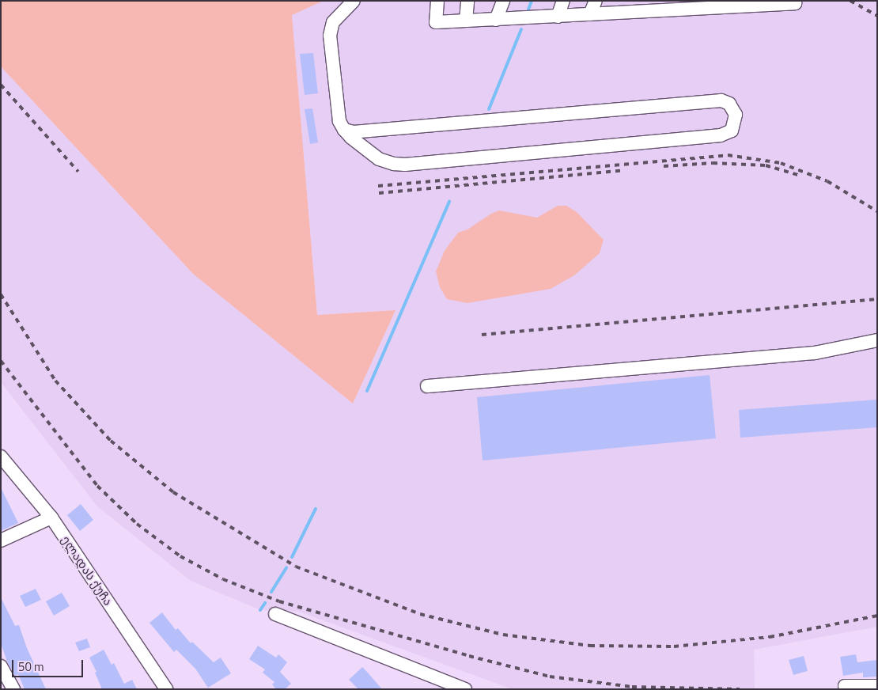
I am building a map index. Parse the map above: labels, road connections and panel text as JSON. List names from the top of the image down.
{
  "streets": {
    "street": ["ელადას ქუჩა"]
  },
  "scale_bar": "50 m"
}
